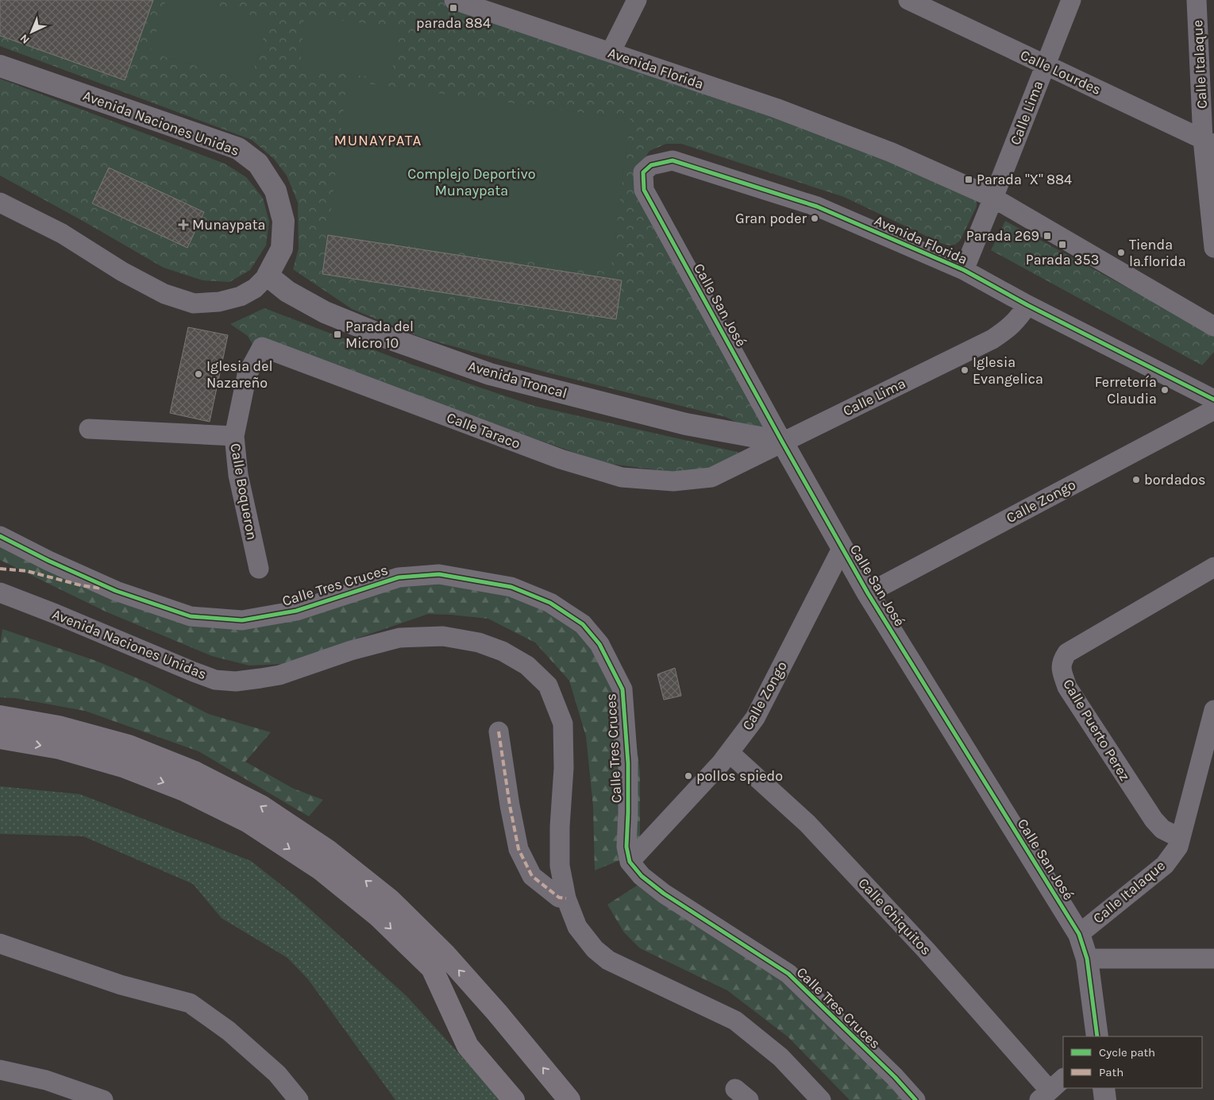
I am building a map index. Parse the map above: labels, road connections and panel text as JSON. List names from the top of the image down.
{
  "streets": {
    "street": [
      "Calle Italaque",
      "Avenida Florida",
      "Calle Lourdes",
      "Calle Lima",
      "Avenida Naciones Unidas",
      "Calle San José",
      "Avenida Troncal",
      "Calle Taraco",
      "Calle Boqueron",
      "Calle Zongo",
      "Calle Tres Cruces",
      "Calle Puerto Perez",
      "Calle Chiquitos"
    ]
  },
  "crossings": [
    ["Calle Italaque", "Calle Lourdes"],
    ["Calle Italaque", "Calle San José"],
    ["Calle Italaque", "Calle Puerto Perez"],
    ["Avenida Florida", "Calle Lima"],
    ["Avenida Florida", "Calle San José"],
    ["Calle Lourdes", "Calle Lima"],
    ["Calle Lima", "Calle San José"],
    ["Calle Lima", "Avenida Troncal"],
    ["Calle Lima", "Calle Taraco"],
    ["Avenida Naciones Unidas", "Avenida Troncal"],
    ["Calle San José", "Avenida Troncal"],
    ["Calle San José", "Calle Zongo"],
    ["Calle Taraco", "Calle Boqueron"],
    ["Calle Zongo", "Calle Tres Cruces"],
    ["Calle Zongo", "Calle Chiquitos"]
  ],
  "districts": ["MUNAYPATA"],
  "parks": ["Complejo Deportivo Munaypata"],
  "places": {
    "transit": [
      "parada 884",
      "Parada \"X\" 884",
      "Parada 269",
      "Parada 353",
      "Parada del Micro 10"
    ],
    "other": [
      "Gran poder",
      "Tienda la.florida",
      "Iglesia Evangelica",
      "Iglesia del Nazareño",
      "Ferretería Claudia",
      "bordados",
      "pollos spiedo"
    ],
    "health": ["Munaypata"]
  },
  "legend": ["Cycle path", "Path"],
  "north": "bottom left"
}
